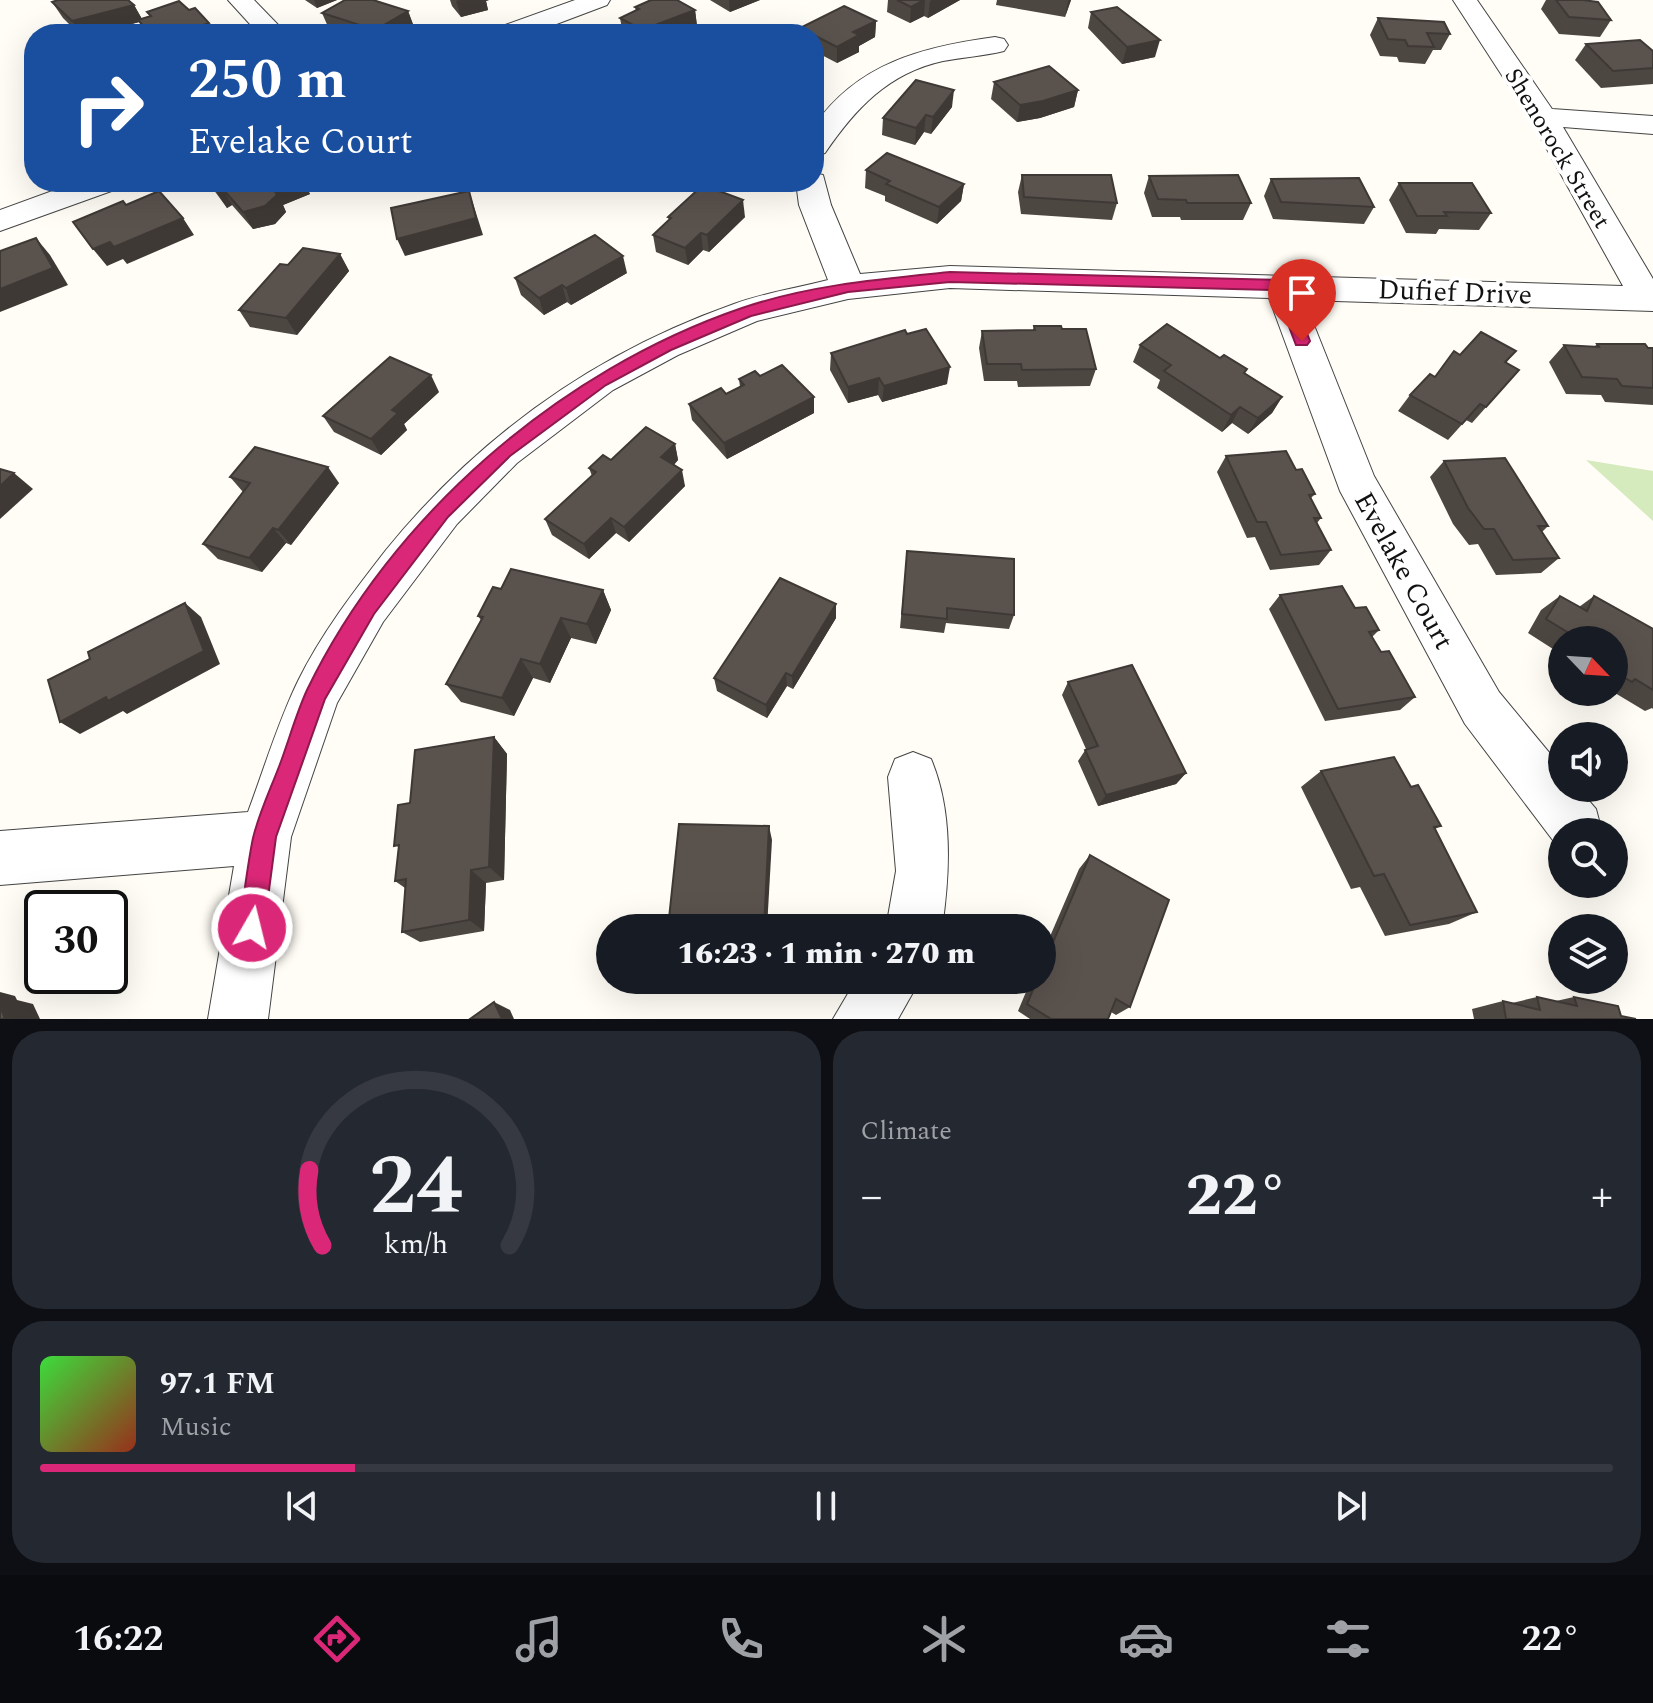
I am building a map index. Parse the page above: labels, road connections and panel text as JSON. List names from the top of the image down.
{
  "streets": {
    "street": ["Shenorock Street", "Dufief Drive", "Evelake Court"]
  },
  "crossings": [
    ["Shenorock Street", "Dufief Drive"],
    ["Dufief Drive", "Evelake Court"]
  ],
  "north": "bottom right",
  "page": {
    "turn": ["250 m", "Evelake Court"],
    "limit": "30",
    "trip": "16:23 · 1 min · 270 m",
    "tile": "Climate",
    "heat": ["−", "22°", "+"],
    "song": ["97.1 FM", "Music"],
    "tabs": ["16:22", "22°"],
    "gauge": ["24", "km/h"]
  }
}
